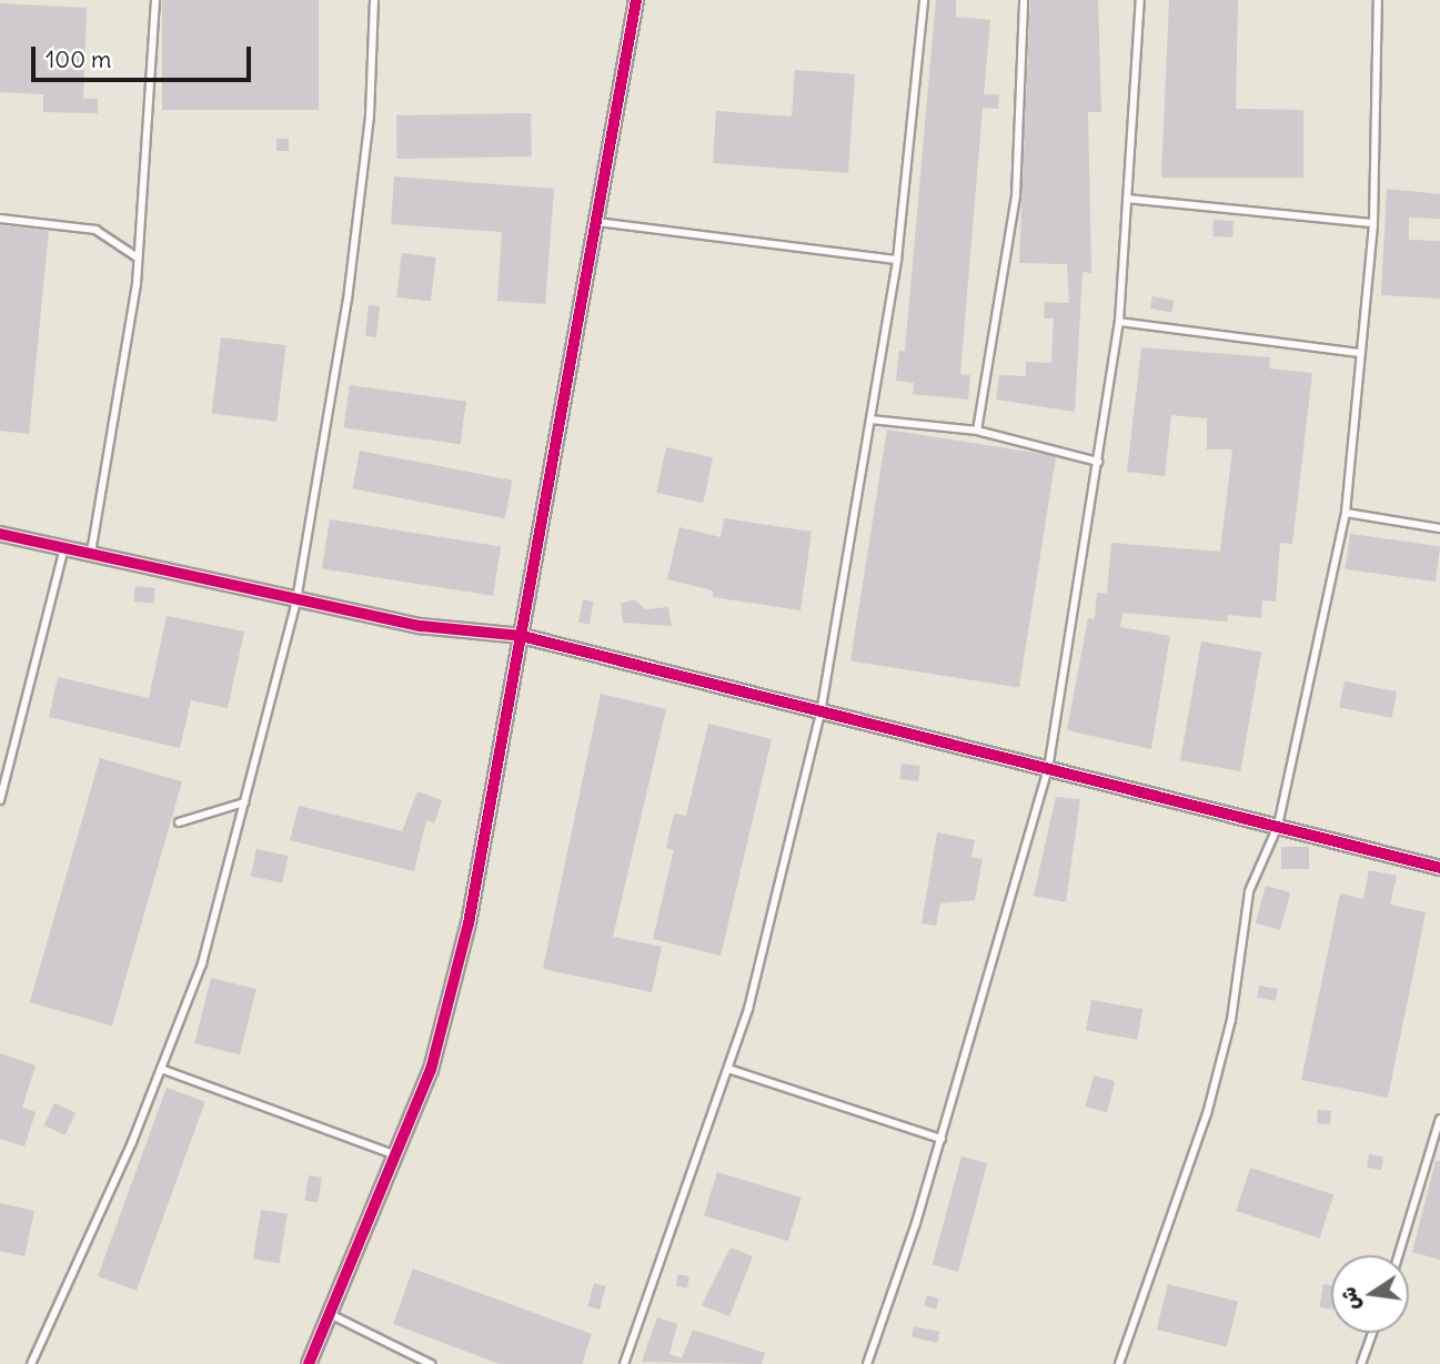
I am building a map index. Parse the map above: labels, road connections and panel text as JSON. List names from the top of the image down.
{
  "scale_bar": "100 m",
  "north": "left"
}
